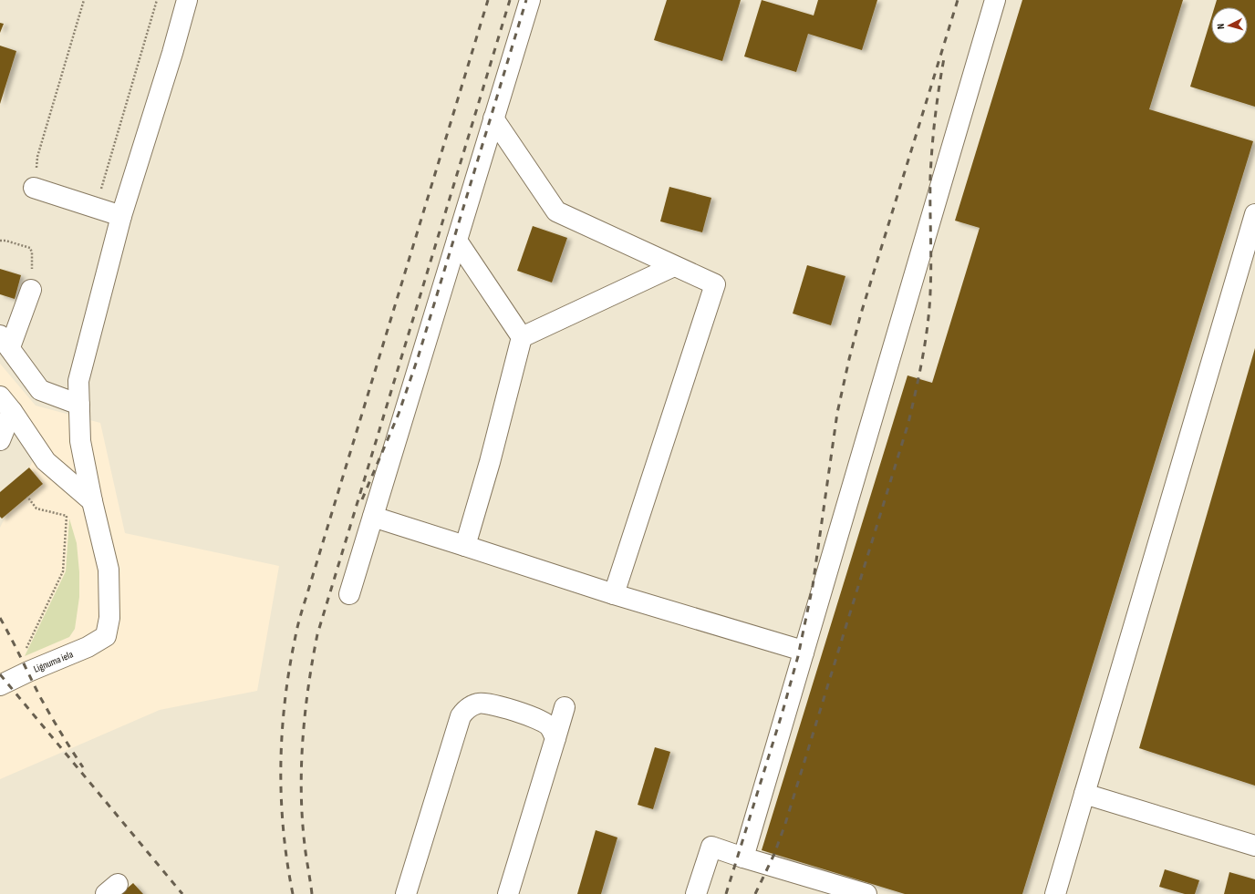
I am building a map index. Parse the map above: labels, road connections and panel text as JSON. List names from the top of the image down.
{
  "streets": {
    "street": ["Lignuma iela"]
  },
  "north": "left"
}
